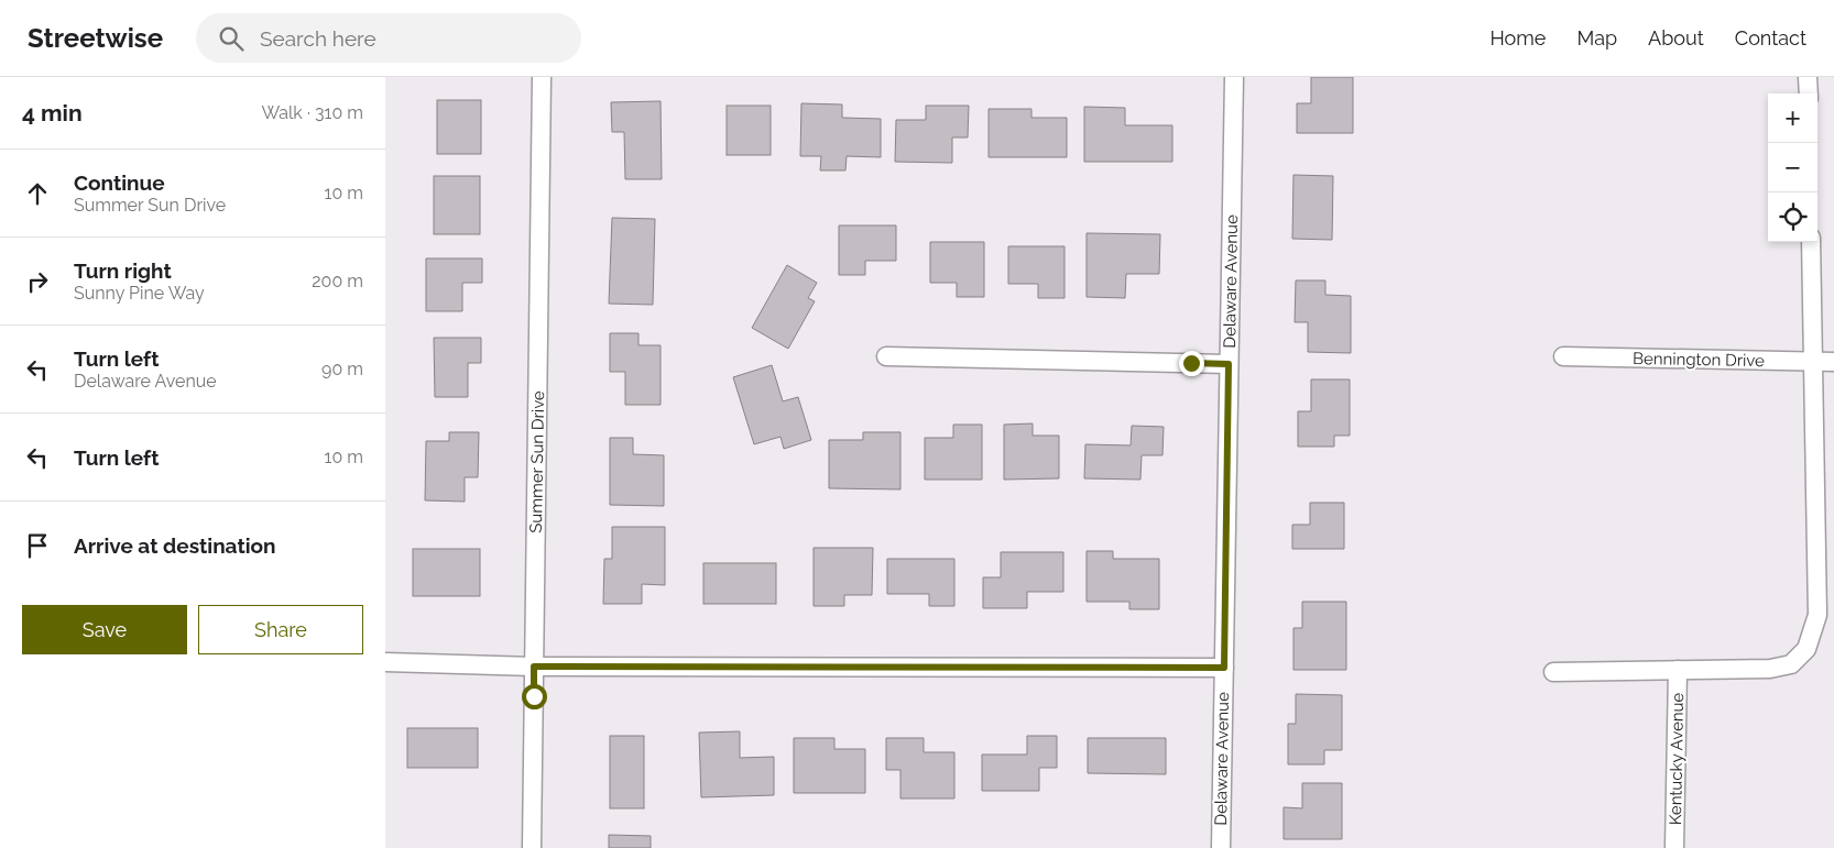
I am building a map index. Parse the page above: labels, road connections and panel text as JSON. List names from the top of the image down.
{
  "streets": {
    "street": [
      "Delaware Avenue",
      "Bennington Drive",
      "Summer Sun Drive",
      "Kentucky Avenue"
    ]
  },
  "page": {
    "header": "Streetwise",
    "search": "Search here",
    "nav": [
      "Home",
      "Map",
      "About",
      "Contact"
    ],
    "heading": ["4 min", "Walk · 310 m"],
    "map_buttons": ["+", "−"],
    "list": [
      ["Continue", "Summer Sun Drive", "10 m"],
      ["Turn right", "Sunny Pine Way", "200 m"],
      ["Turn left", "Delaware Avenue", "90 m"],
      ["Turn left", "10 m"],
      "Arrive at destination"
    ],
    "buttons": ["Save", "Share"]
  }
}
